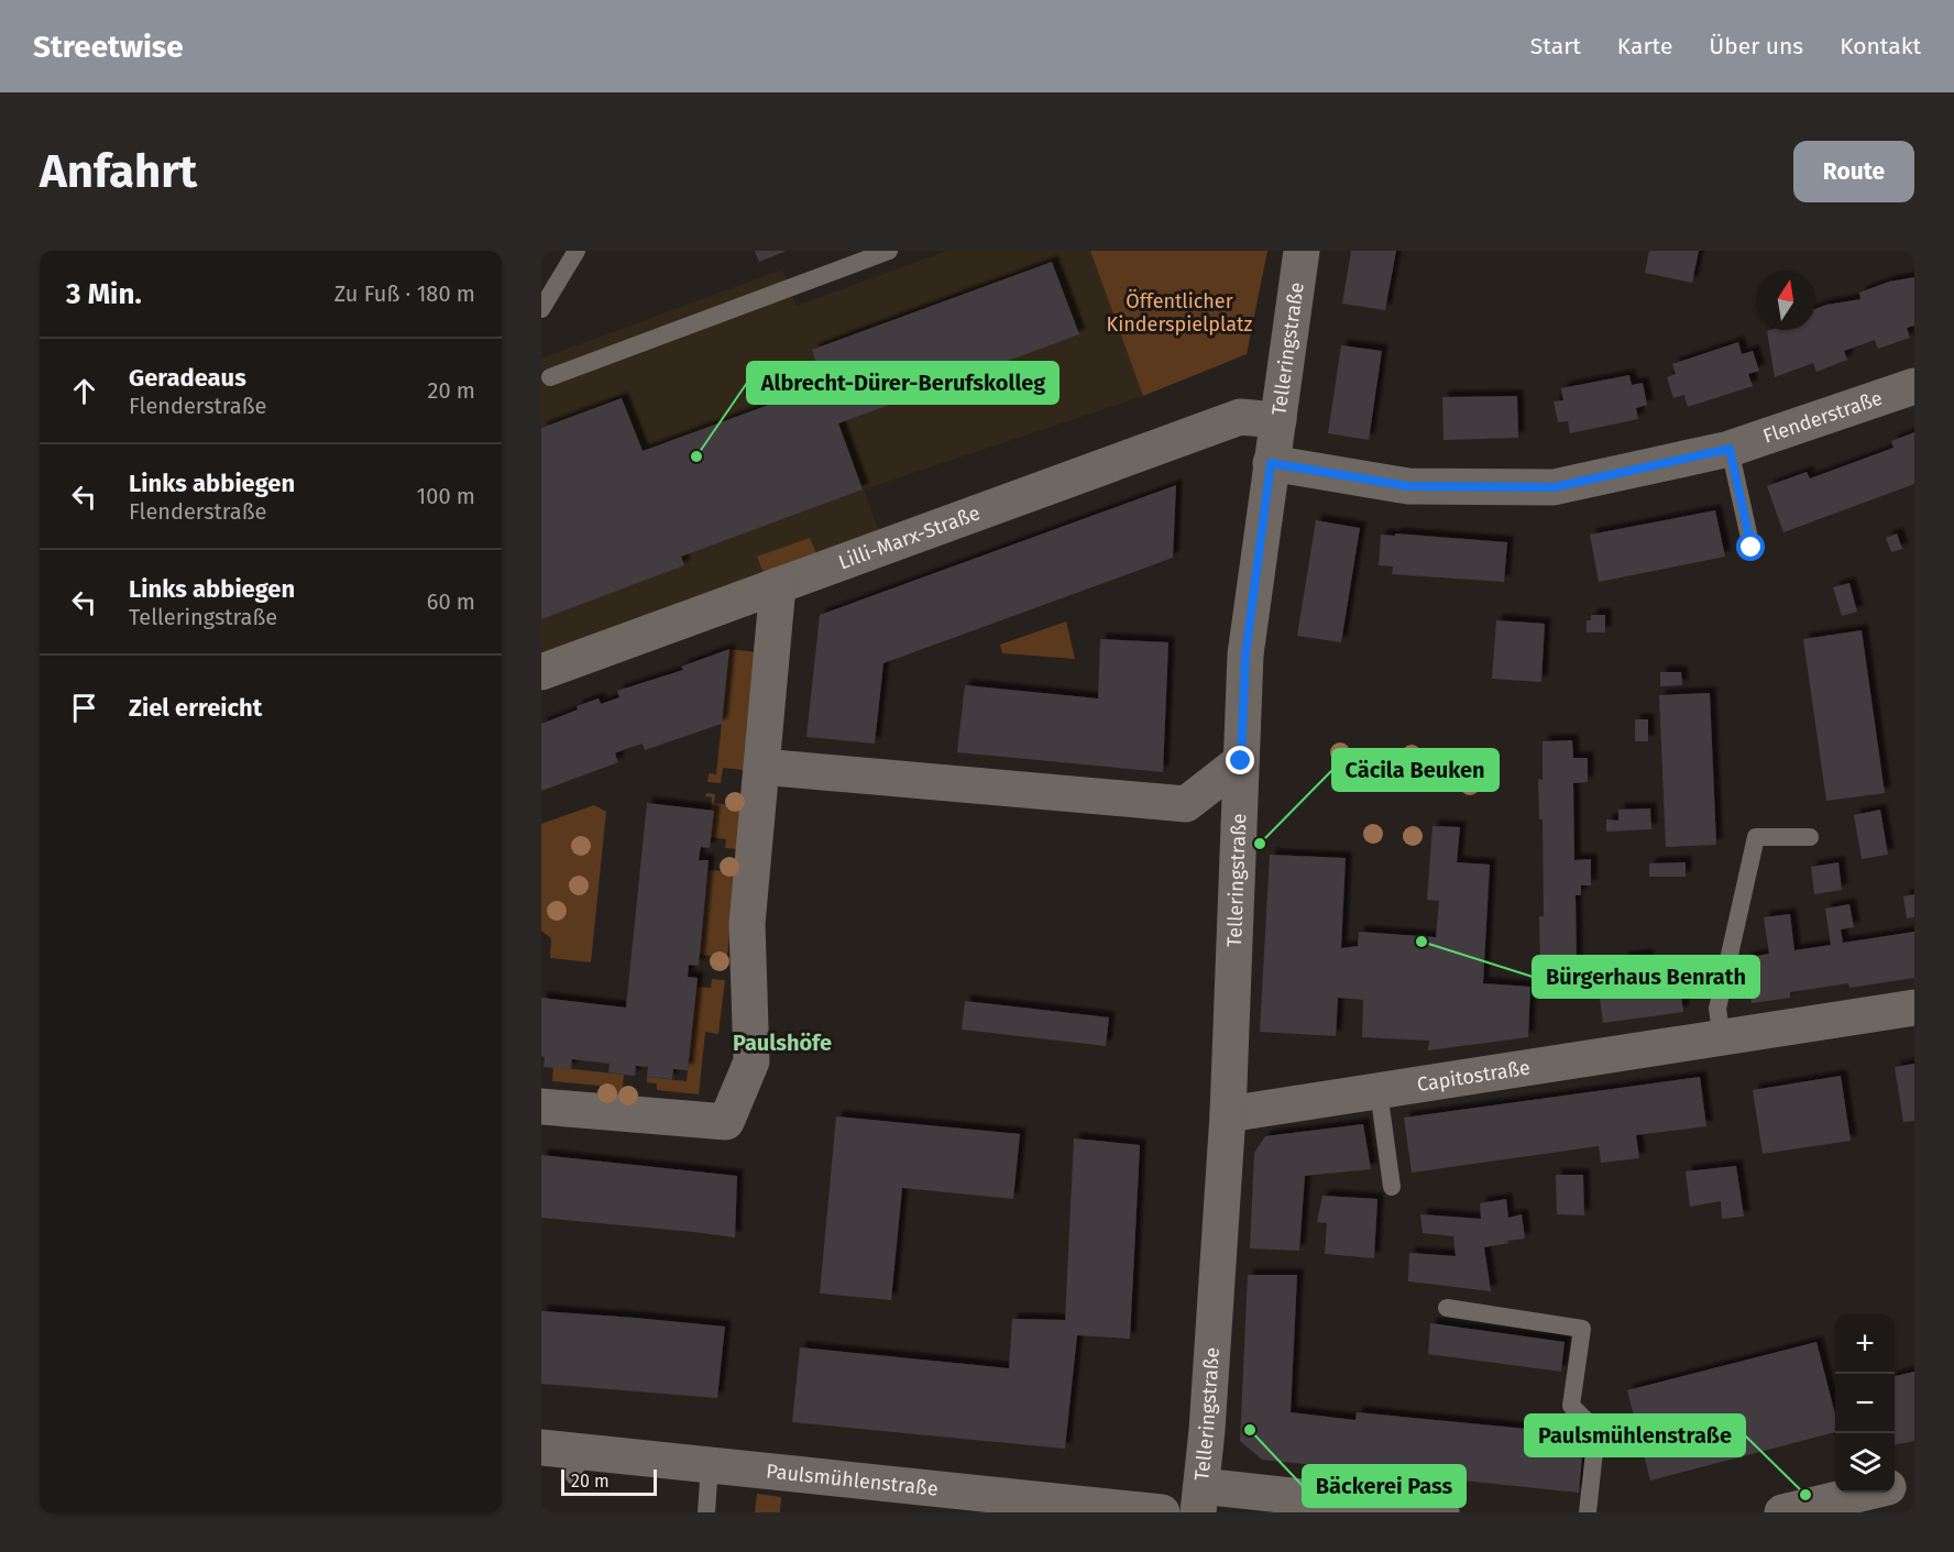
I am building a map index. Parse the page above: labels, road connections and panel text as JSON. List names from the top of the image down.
{
  "streets": {
    "street": [
      "Telleringstraße",
      "Flenderstraße",
      "Lilli-Marx-Straße",
      "Capitostraße",
      "Paulsmühlenstraße"
    ]
  },
  "crossings": [
    ["Telleringstraße", "Flenderstraße"],
    ["Telleringstraße", "Lilli-Marx-Straße"],
    ["Telleringstraße", "Capitostraße"]
  ],
  "districts": ["Paulshöfe"],
  "parks": ["Öffentlicher Kinderspielplatz"],
  "places": [
    "Albrecht-Dürer-Berufskolleg",
    "Cäcila Beuken",
    "Bürgerhaus Benrath",
    "Bäckerei Pass",
    "Paulsmühlenstraße"
  ],
  "scale_bar": "20 m",
  "north": "top",
  "page": {
    "header": "Streetwise",
    "nav": [
      "Start",
      "Karte",
      "Über uns",
      "Kontakt"
    ],
    "buttons": "Route",
    "title": "Anfahrt",
    "heading": ["3 Min.", "Zu Fuß · 180 m"],
    "list": [
      ["Geradeaus", "Flenderstraße", "20 m"],
      ["Links abbiegen", "Flenderstraße", "100 m"],
      ["Links abbiegen", "Telleringstraße", "60 m"],
      "Ziel erreicht"
    ],
    "map_buttons": ["+", "−"],
    "scale": "20 m"
  }
}
